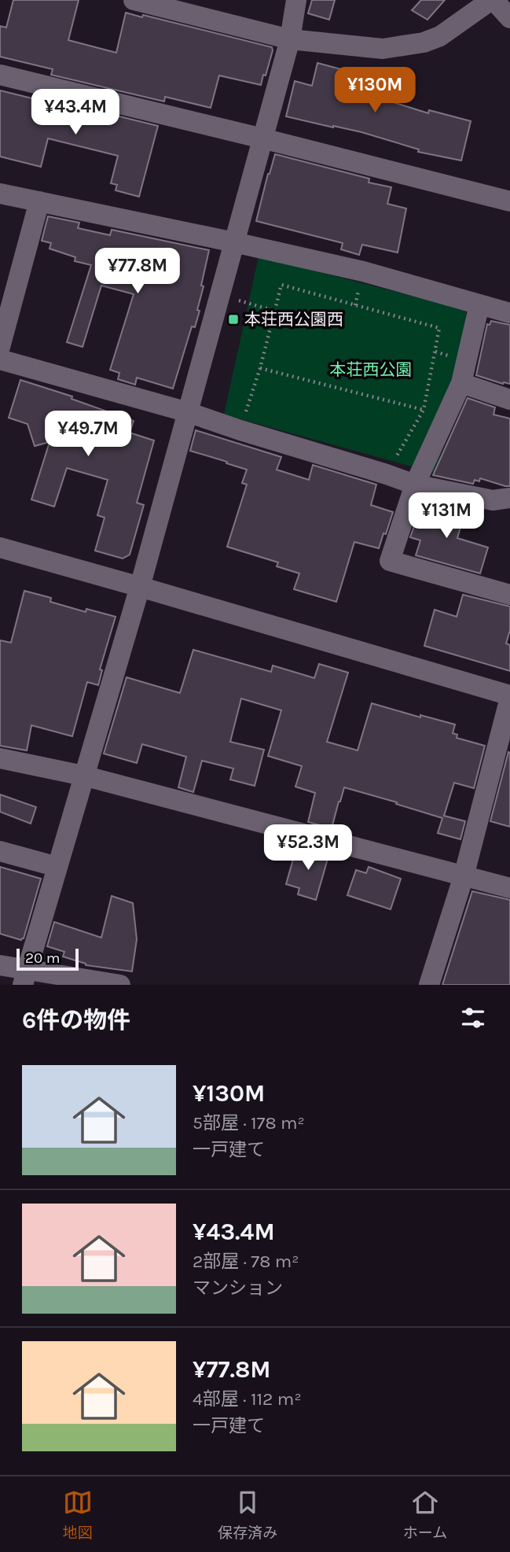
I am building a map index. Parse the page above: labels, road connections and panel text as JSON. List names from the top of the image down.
{
  "parks": ["本荘西公園"],
  "places": {
    "transit": ["本荘西公園西"]
  },
  "scale_bar": "20 m",
  "page": {
    "price": [
      "¥130M",
      "¥43.4M",
      "¥77.8M",
      "¥49.7M",
      "¥131M",
      "¥52.3M"
    ],
    "scale": "20 m",
    "heading": "6件の物件",
    "list": [
      {
        "name": "¥130M",
        "note": "5部屋 · 178 m² · 一戸建て"
      },
      {
        "name": "¥43.4M",
        "note": "2部屋 · 78 m² · マンション"
      },
      {
        "name": "¥77.8M",
        "note": "4部屋 · 112 m² · 一戸建て"
      }
    ],
    "tabs": ["地図", "保存済み", "ホーム"]
  }
}
